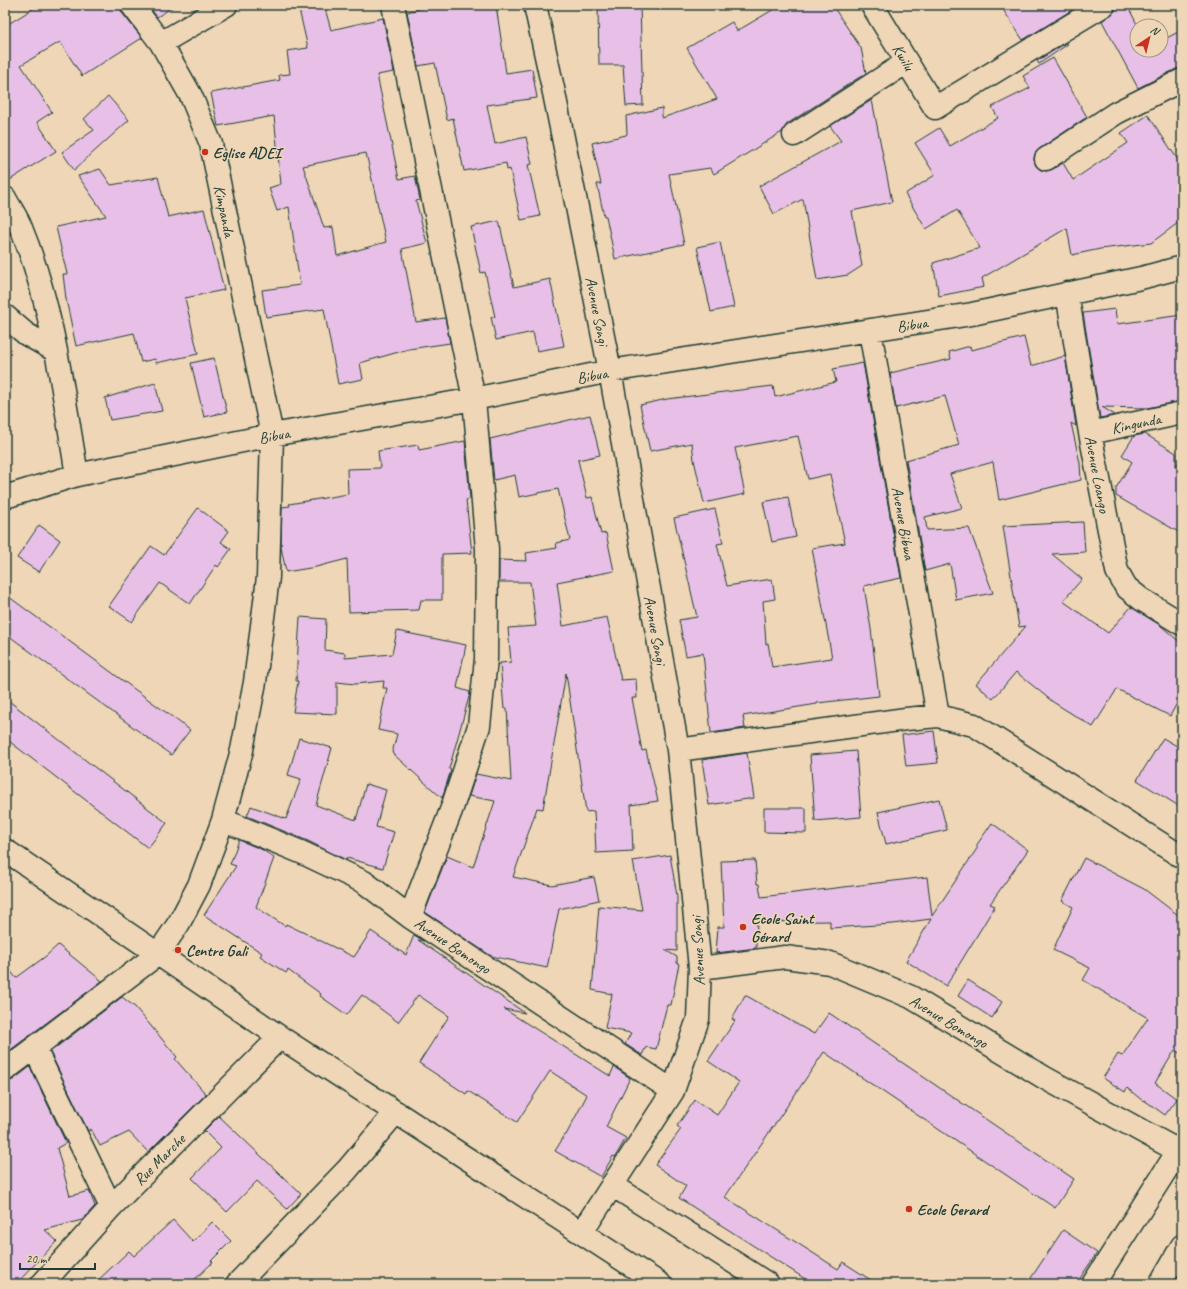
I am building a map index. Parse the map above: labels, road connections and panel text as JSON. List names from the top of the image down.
{
  "streets": {
    "street": [
      "Kwilu",
      "Kimpanda",
      "Avenue Songi",
      "Bibua",
      "Kingunda",
      "Avenue Loango",
      "Avenue Bibwa",
      "Avenue Bomongo",
      "Rue Marche"
    ]
  },
  "crossings": [
    ["Kimpanda", "Bibua"],
    ["Kimpanda", "Avenue Bomongo"],
    ["Avenue Songi", "Bibua"],
    ["Avenue Songi", "Avenue Bomongo"],
    ["Bibua", "Avenue Loango"],
    ["Bibua", "Avenue Bibwa"],
    ["Kingunda", "Avenue Loango"]
  ],
  "places": [
    "Eglise ADEI",
    "Ecole Saint Gérard",
    "Centre Gali",
    "Ecole Gerard"
  ],
  "scale_bar": "20 m",
  "north": "top right"
}
